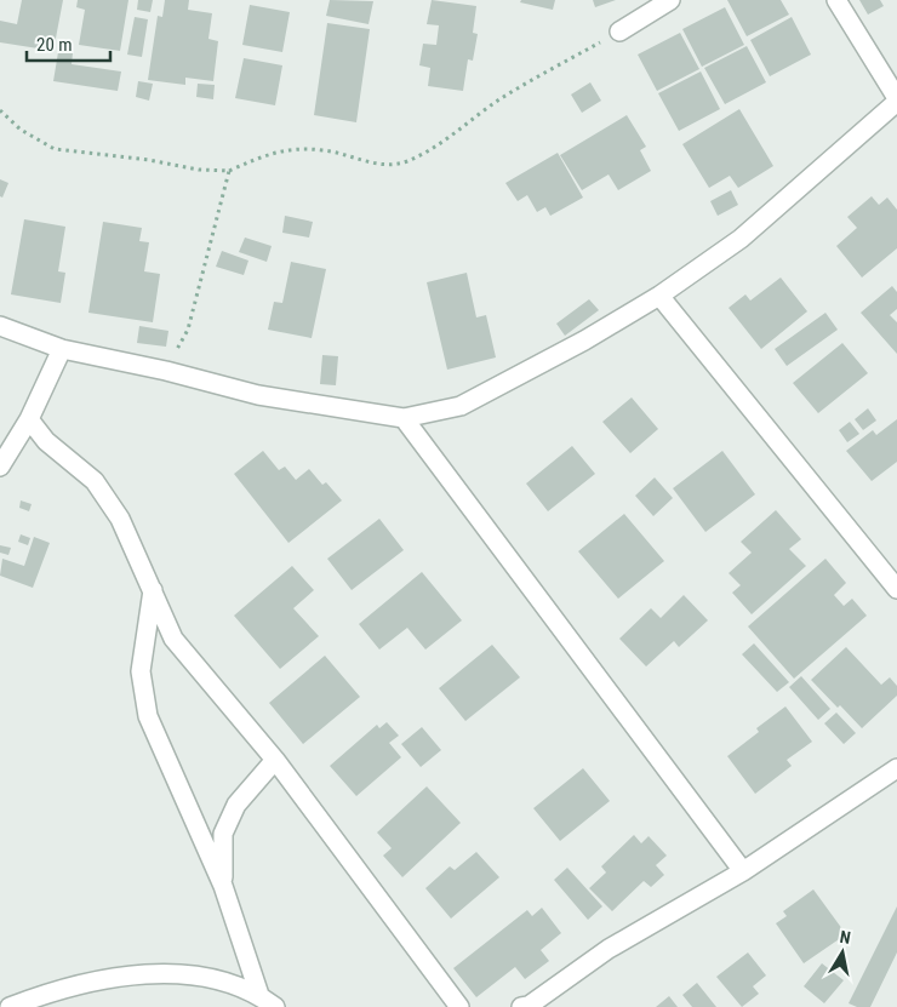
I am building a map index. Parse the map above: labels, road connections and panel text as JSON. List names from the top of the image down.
{
  "scale_bar": "20 m",
  "north": "top"
}
